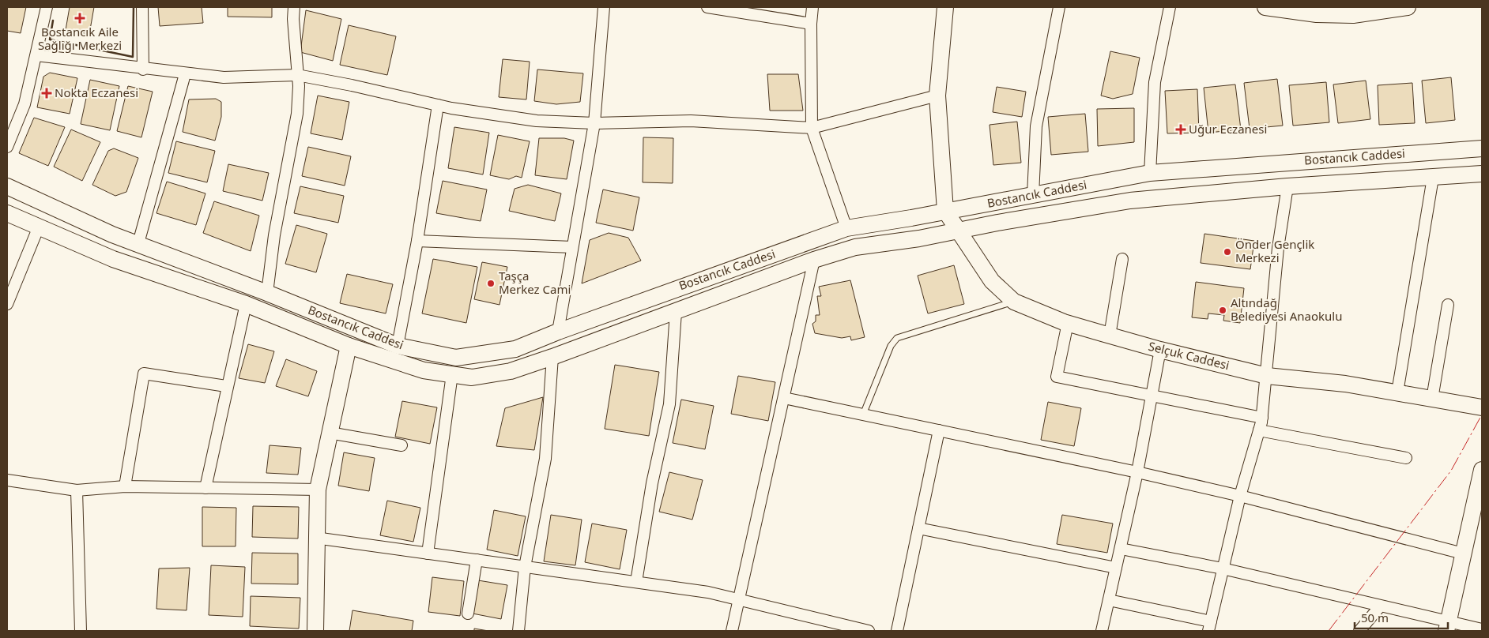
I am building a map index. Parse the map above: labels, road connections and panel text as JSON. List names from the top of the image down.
{
  "streets": {
    "main road": ["Bostancık Caddesi", "Selçuk Caddesi"]
  },
  "crossings": [
    ["Bostancık Caddesi", "Selçuk Caddesi"]
  ],
  "places": {
    "health": ["Bostancık Aile Sağlığı Merkezi", "Nokta Eczanesi", "Uğur Eczanesi"],
    "other": ["Önder Gençlik Merkezi", "Taşça Merkez Cami", "Altındağ Belediyesi Anaokulu"]
  },
  "scale_bar": "50 m"
}
